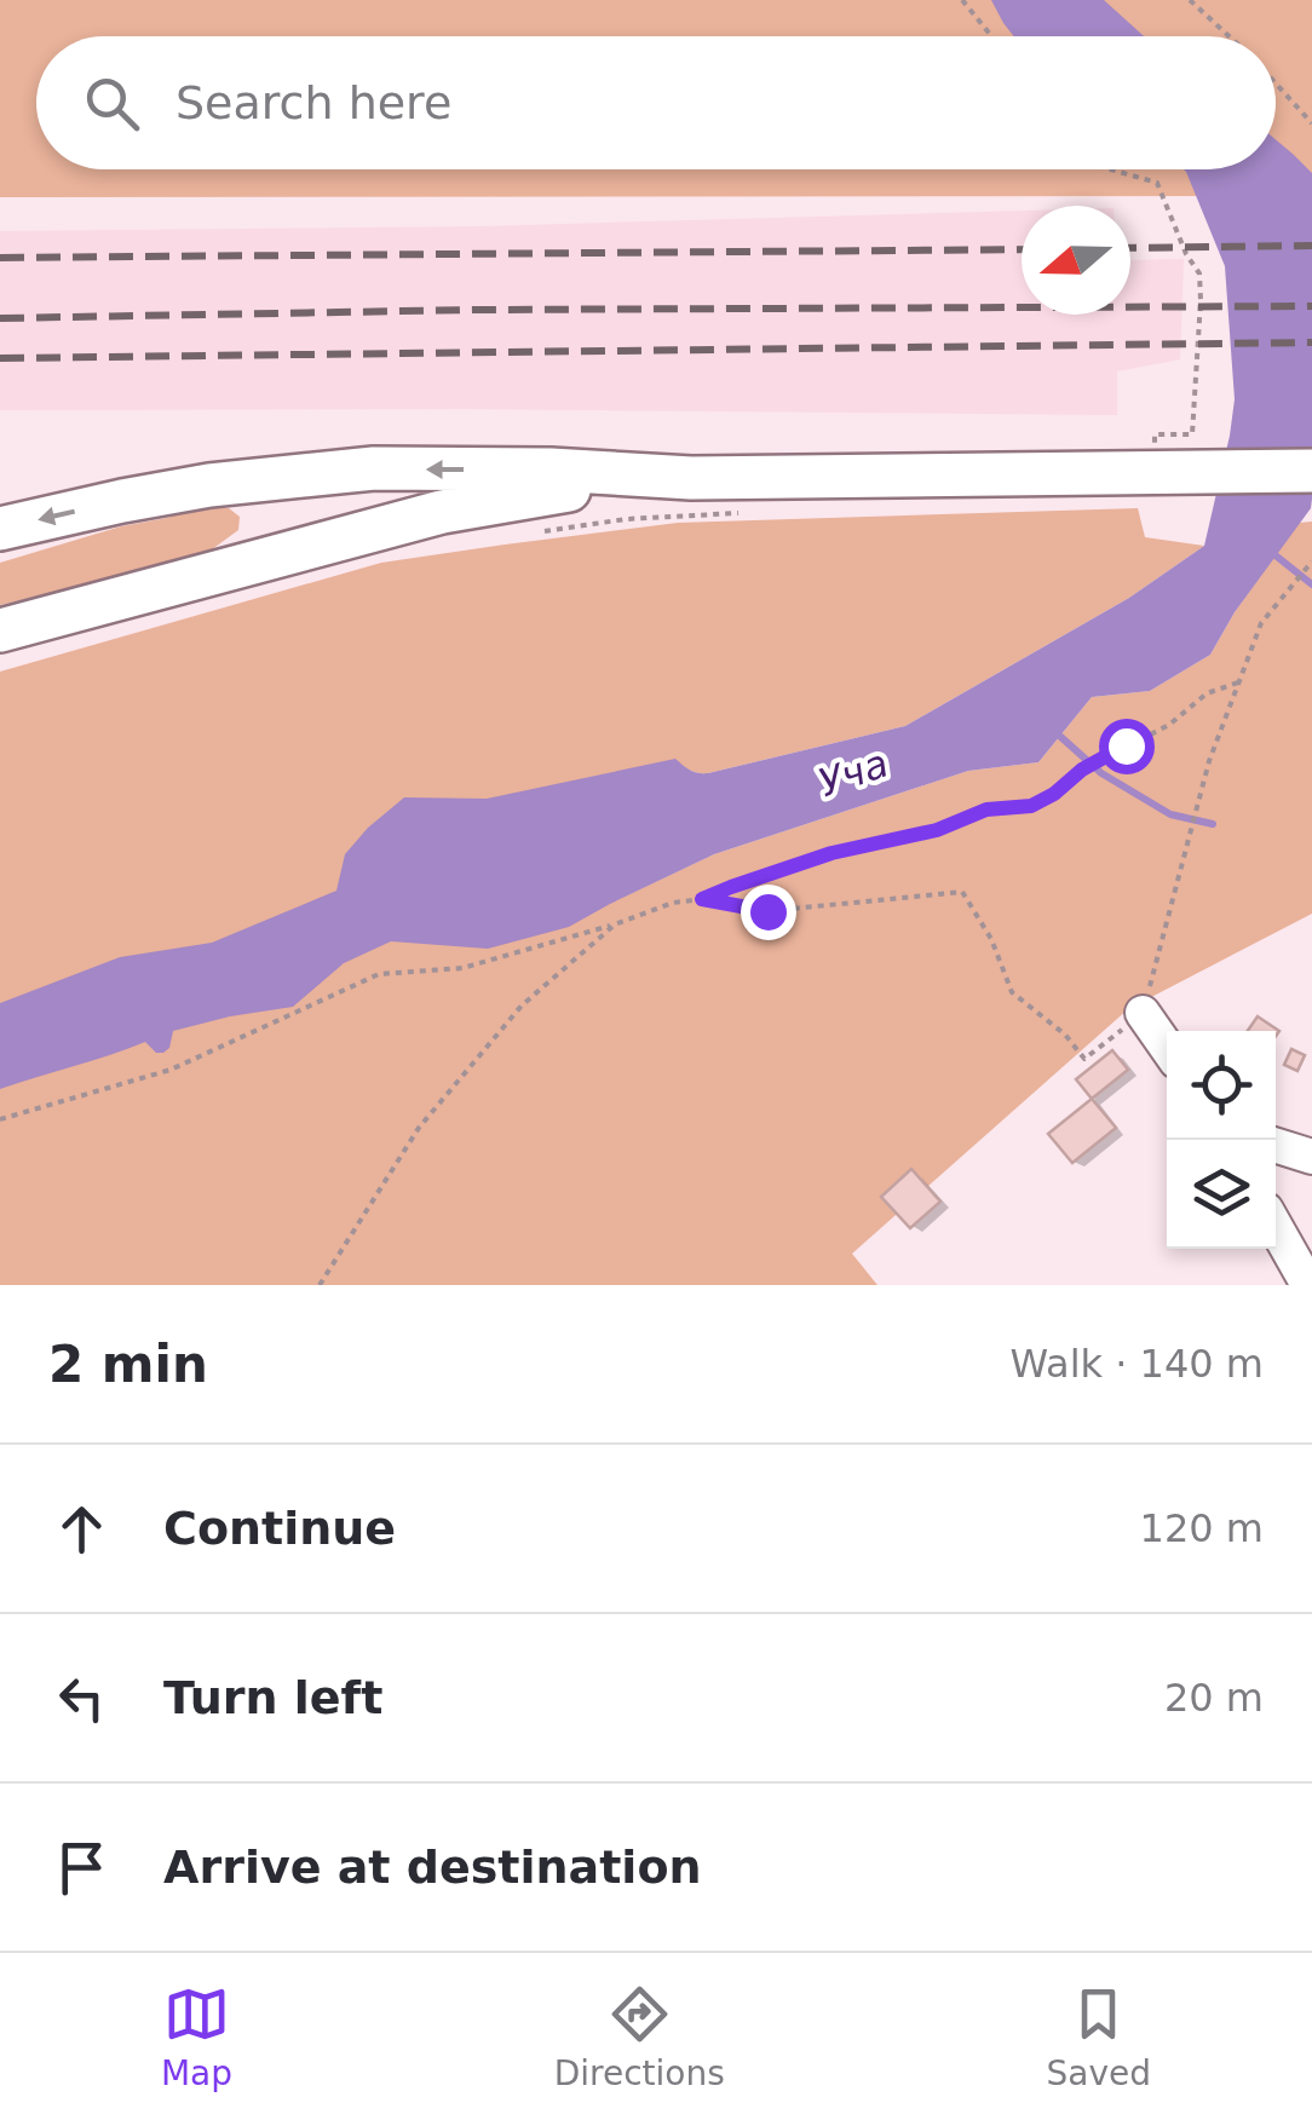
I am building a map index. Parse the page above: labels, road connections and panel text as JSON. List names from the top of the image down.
{
  "water": ["Уча"],
  "north": "left",
  "page": {
    "search": "Search here",
    "heading": ["2 min", "Walk · 140 m"],
    "list": [
      ["Continue", "120 m"],
      ["Turn left", "20 m"],
      "Arrive at destination"
    ],
    "nav": ["Map", "Directions", "Saved"]
  }
}
